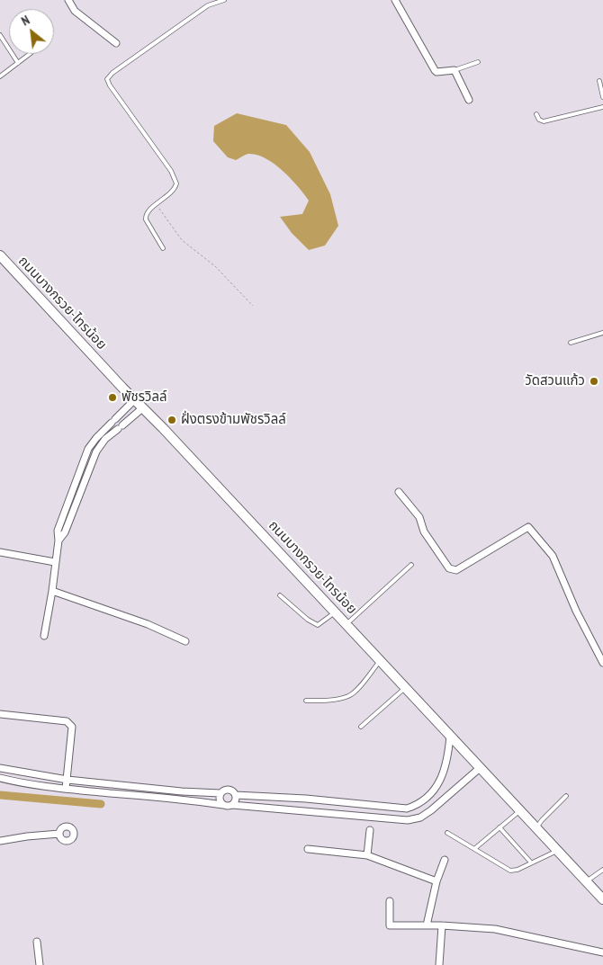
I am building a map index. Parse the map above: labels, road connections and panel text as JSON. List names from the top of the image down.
{
  "streets": {
    "main road": ["ถนนบางกรวย-ไทรน้อย"]
  },
  "places": ["วัดสวนแก้ว", "พัชรวิลล์", "ฝั่งตรงข้ามพัชรวิลล์"],
  "north": "top left"
}
